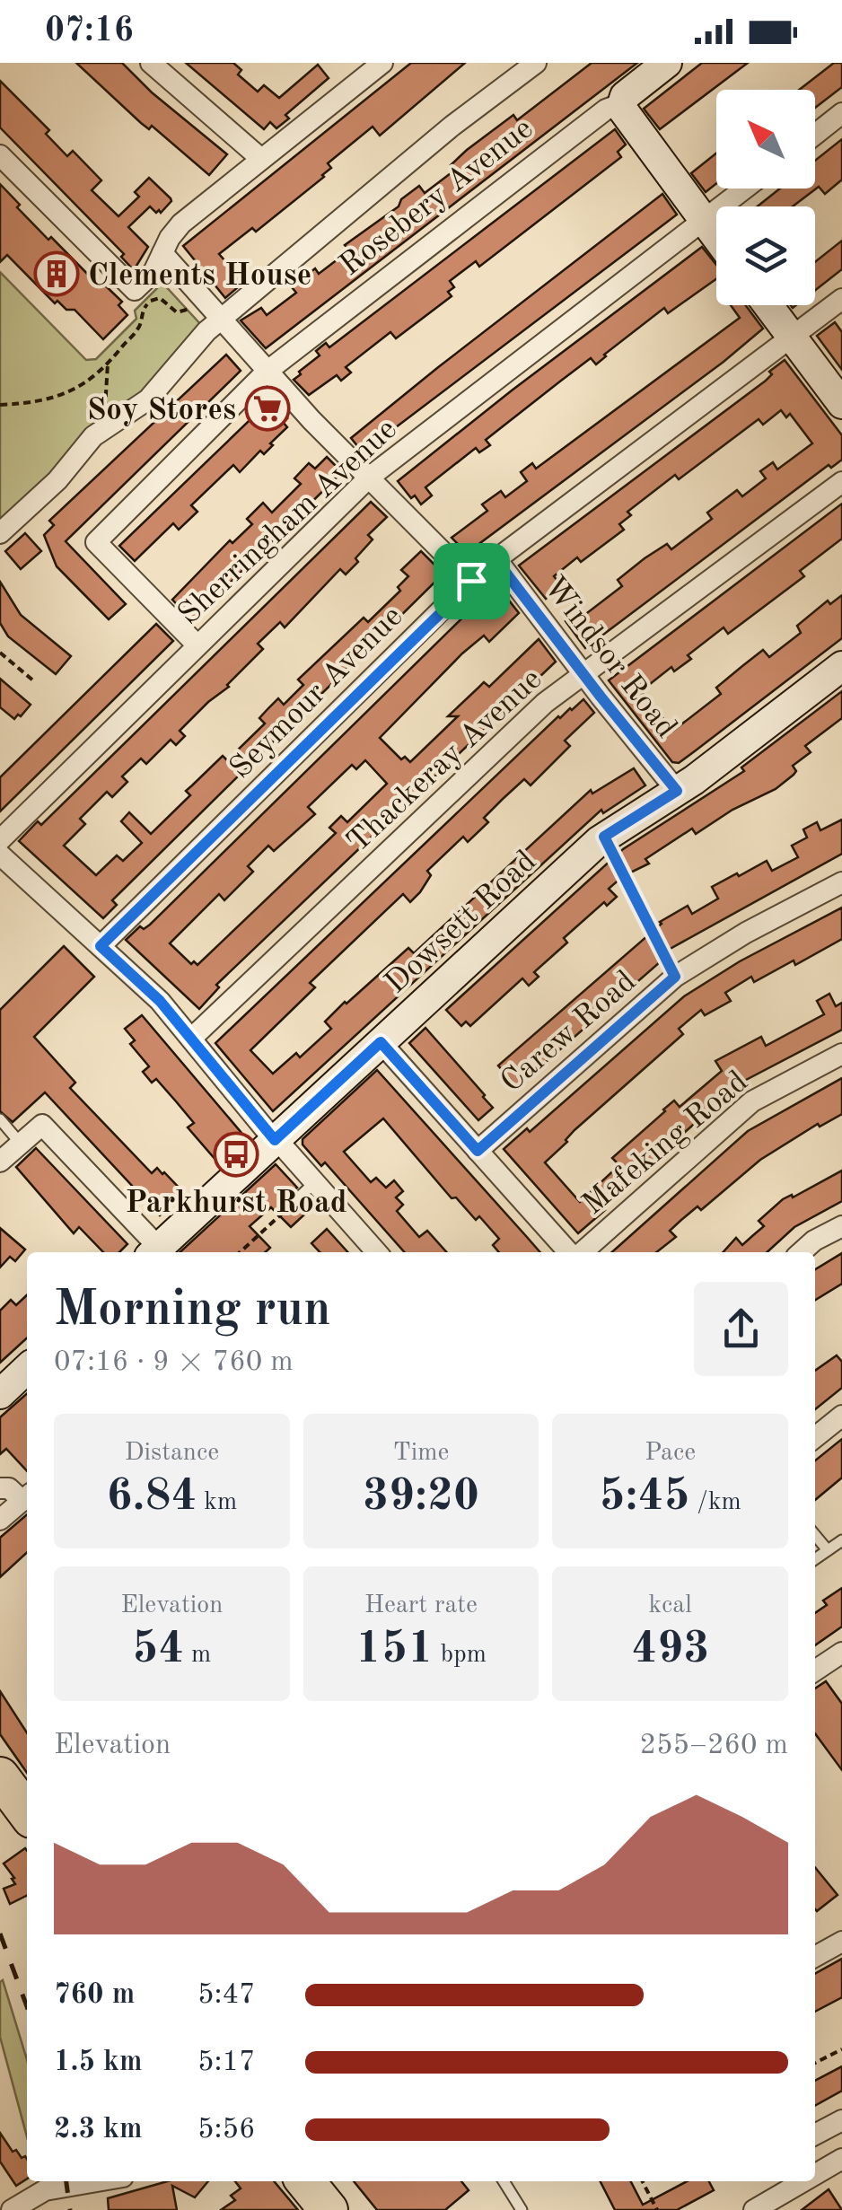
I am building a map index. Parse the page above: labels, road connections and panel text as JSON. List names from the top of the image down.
{
  "streets": {
    "street": [
      "Rosebery Avenue",
      "Sherringham Avenue",
      "Windsor Road",
      "Seymour Avenue",
      "Thackeray Avenue",
      "Dowsett Road",
      "Carew Road",
      "Mafeking Road"
    ]
  },
  "crossings": [
    ["Rosebery Avenue", "Sherringham Avenue"],
    ["Windsor Road", "Seymour Avenue"],
    ["Windsor Road", "Thackeray Avenue"],
    ["Windsor Road", "Dowsett Road"]
  ],
  "places": {
    "building": ["Clements House"],
    "supermarket": ["Soy Stores"],
    "bus stop": ["Parkhurst Road"]
  },
  "north": "top left",
  "page": {
    "status": "07:16",
    "heading": ["Morning run", "07:16 · 9 × 760 m"],
    "stats": [
      ["Distance", "6.84 km"],
      ["Time", "39:20"],
      ["Pace", "5:45 /km"],
      ["Elevation", "54 m"],
      ["Heart rate", "151 bpm"],
      ["kcal", "493"]
    ],
    "chart": ["Elevation", "255–260 m"],
    "list": [
      {
        "name": "760 m",
        "note": "5:47"
      },
      {
        "name": "1.5 km",
        "note": "5:17"
      },
      {
        "name": "2.3 km",
        "note": "5:56"
      }
    ]
  }
}
